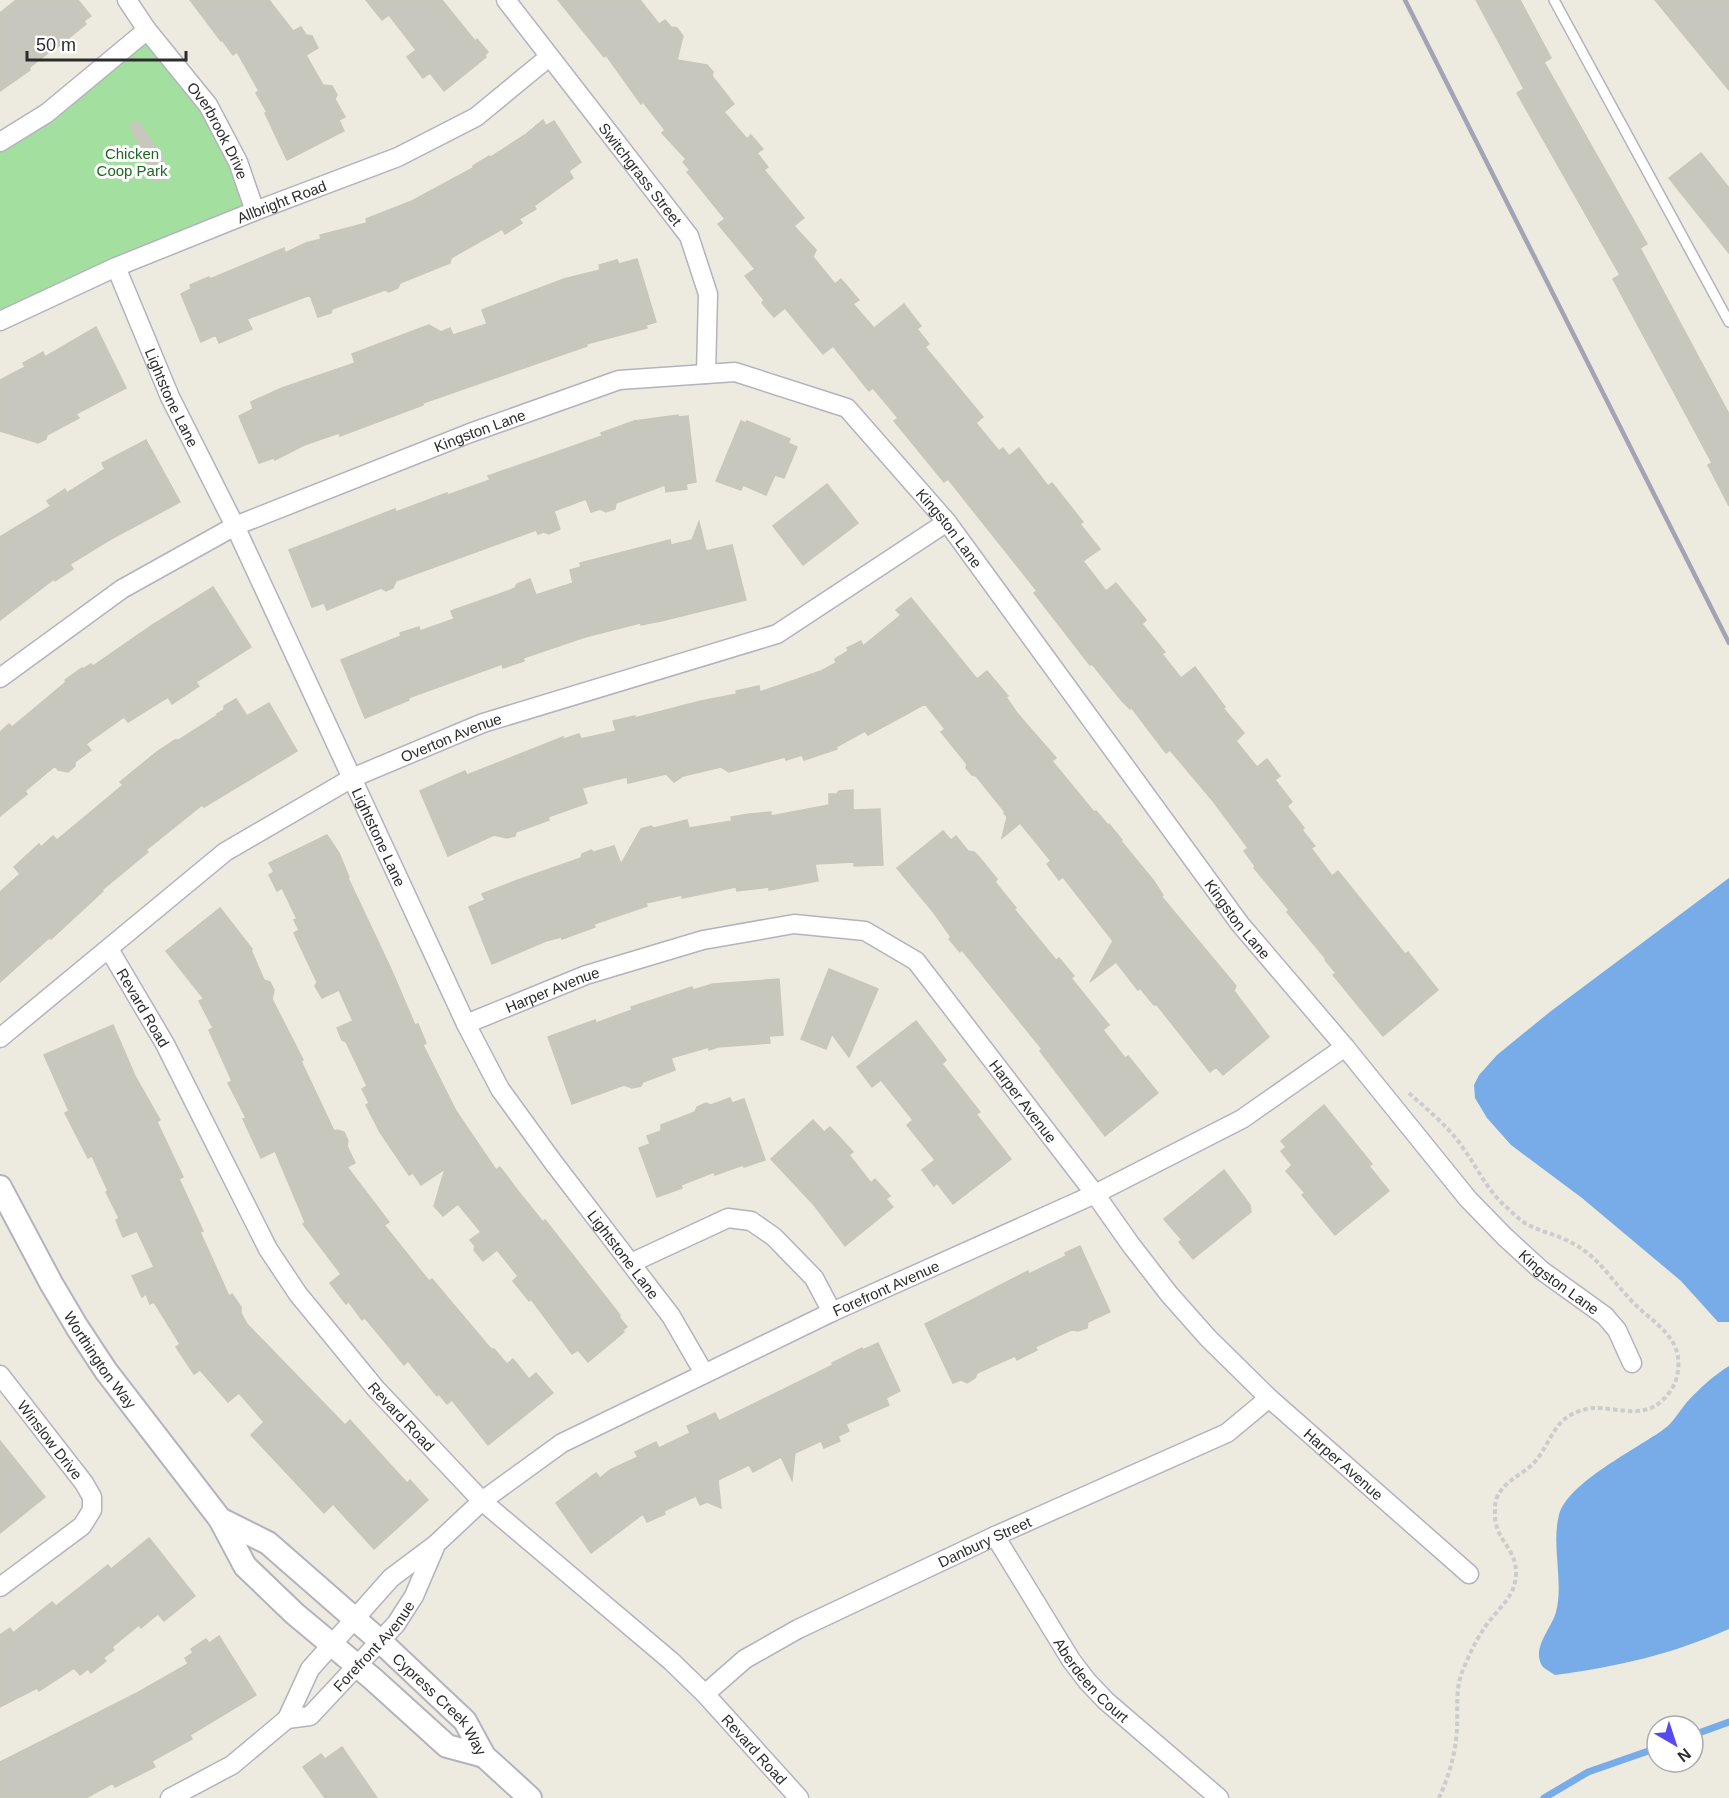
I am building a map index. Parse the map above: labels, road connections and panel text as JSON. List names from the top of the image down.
{
  "streets": {
    "street": [
      "Overbrook Drive",
      "Switchgrass Street",
      "Allbright Road",
      "Lightstone Lane",
      "Kingston Lane",
      "Overton Avenue",
      "Harper Avenue",
      "Revard Road",
      "Forefront Avenue",
      "Worthington Way",
      "Winslow Drive",
      "Danbury Street",
      "Aberdeen Court",
      "Cypress Creek Way"
    ]
  },
  "crossings": [
    ["Overbrook Drive", "Allbright Road"],
    ["Switchgrass Street", "Allbright Road"],
    ["Switchgrass Street", "Kingston Lane"],
    ["Allbright Road", "Lightstone Lane"],
    ["Lightstone Lane", "Kingston Lane"],
    ["Lightstone Lane", "Overton Avenue"],
    ["Lightstone Lane", "Harper Avenue"],
    ["Lightstone Lane", "Forefront Avenue"],
    ["Kingston Lane", "Overton Avenue"],
    ["Kingston Lane", "Forefront Avenue"],
    ["Overton Avenue", "Revard Road"],
    ["Harper Avenue", "Forefront Avenue"],
    ["Harper Avenue", "Danbury Street"],
    ["Revard Road", "Forefront Avenue"],
    ["Revard Road", "Danbury Street"],
    ["Forefront Avenue", "Cypress Creek Way"],
    ["Worthington Way", "Cypress Creek Way"],
    ["Danbury Street", "Aberdeen Court"]
  ],
  "parks": ["Chicken Coop Park"],
  "scale_bar": "50 m",
  "north": "bottom right"
}
